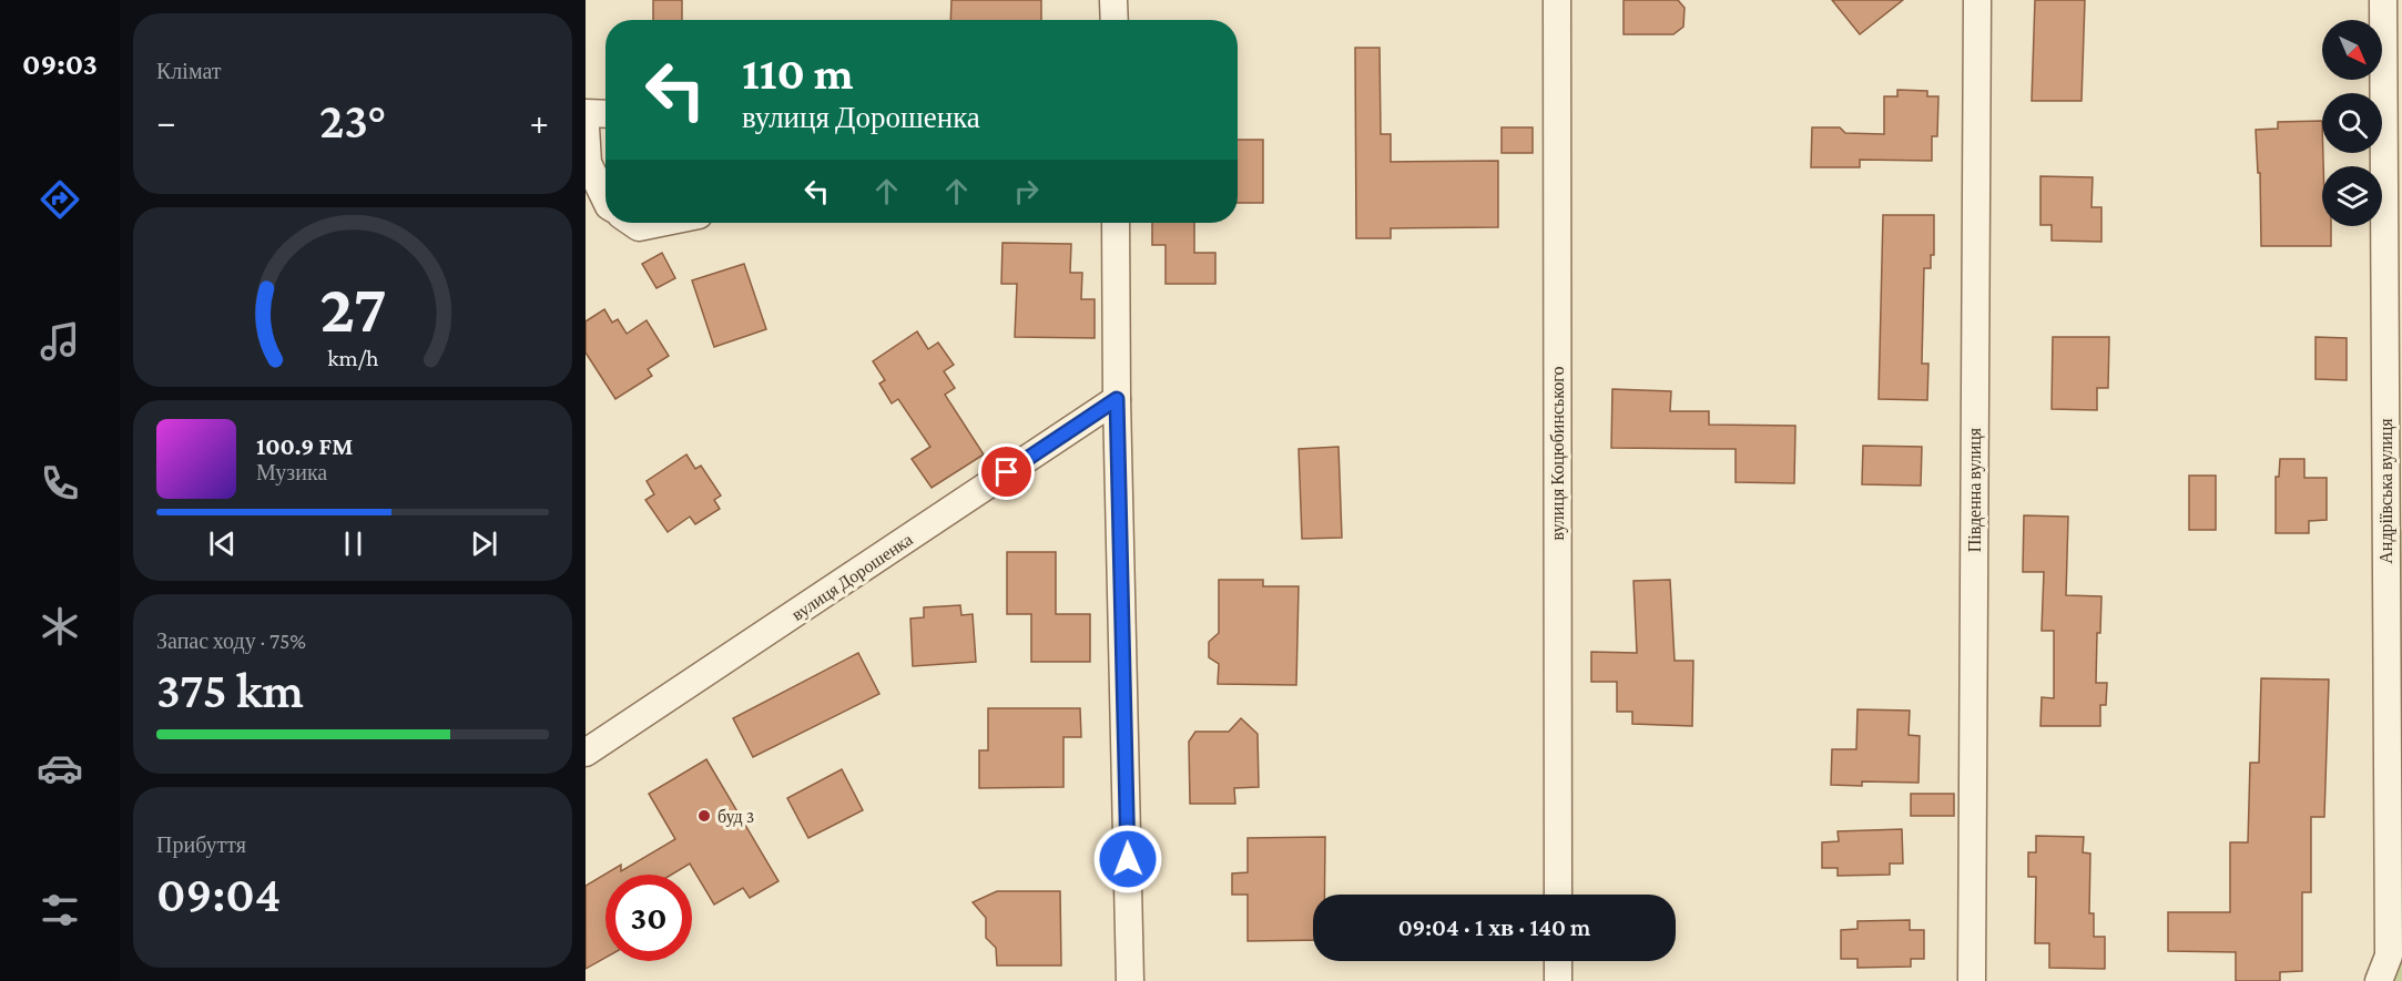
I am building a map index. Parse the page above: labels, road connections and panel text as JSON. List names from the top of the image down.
{
  "streets": {
    "street": [
      "вулиця Коцюбинського",
      "Південна вулиця",
      "Андріївська вулиця",
      "вулиця Дорошенка"
    ]
  },
  "places": ["буд 3"],
  "north": "bottom right",
  "page": {
    "tabs": "09:03",
    "tile": [
      "Клімат",
      ["Запас ходу · 75%", "375 km"],
      ["Прибуття", "09:04"]
    ],
    "turn": ["110 m", "вулиця Дорошенка"],
    "heat": ["−", "23°", "+"],
    "song": ["100.9 FM", "Музика"],
    "limit": "30",
    "trip": "09:04 · 1 хв · 140 m",
    "gauge": ["27", "km/h"]
  }
}
